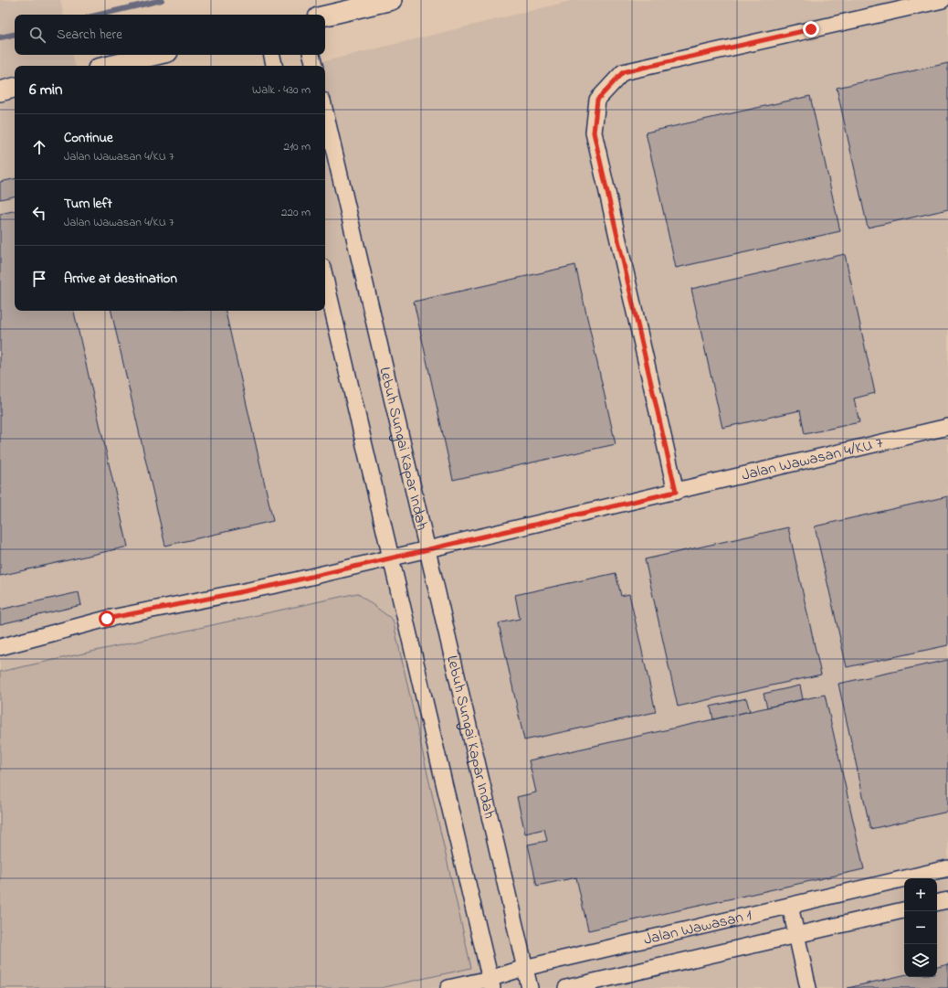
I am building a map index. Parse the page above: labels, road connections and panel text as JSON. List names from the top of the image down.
{
  "streets": {
    "street": ["Lebuh Sungai Kapar Indah", "Jalan Wawasan 4/KU 7", "Jalan Wawasan 1"]
  },
  "crossings": [
    ["Lebuh Sungai Kapar Indah", "Jalan Wawasan 4/KU 7"],
    ["Lebuh Sungai Kapar Indah", "Jalan Wawasan 1"]
  ],
  "page": {
    "search": "Search here",
    "heading": ["6 min", "Walk · 430 m"],
    "list": [
      ["Continue", "Jalan Wawasan 4/KU 7", "210 m"],
      ["Turn left", "Jalan Wawasan 4/KU 7", "220 m"],
      "Arrive at destination"
    ],
    "map_buttons": ["+", "−"]
  }
}
